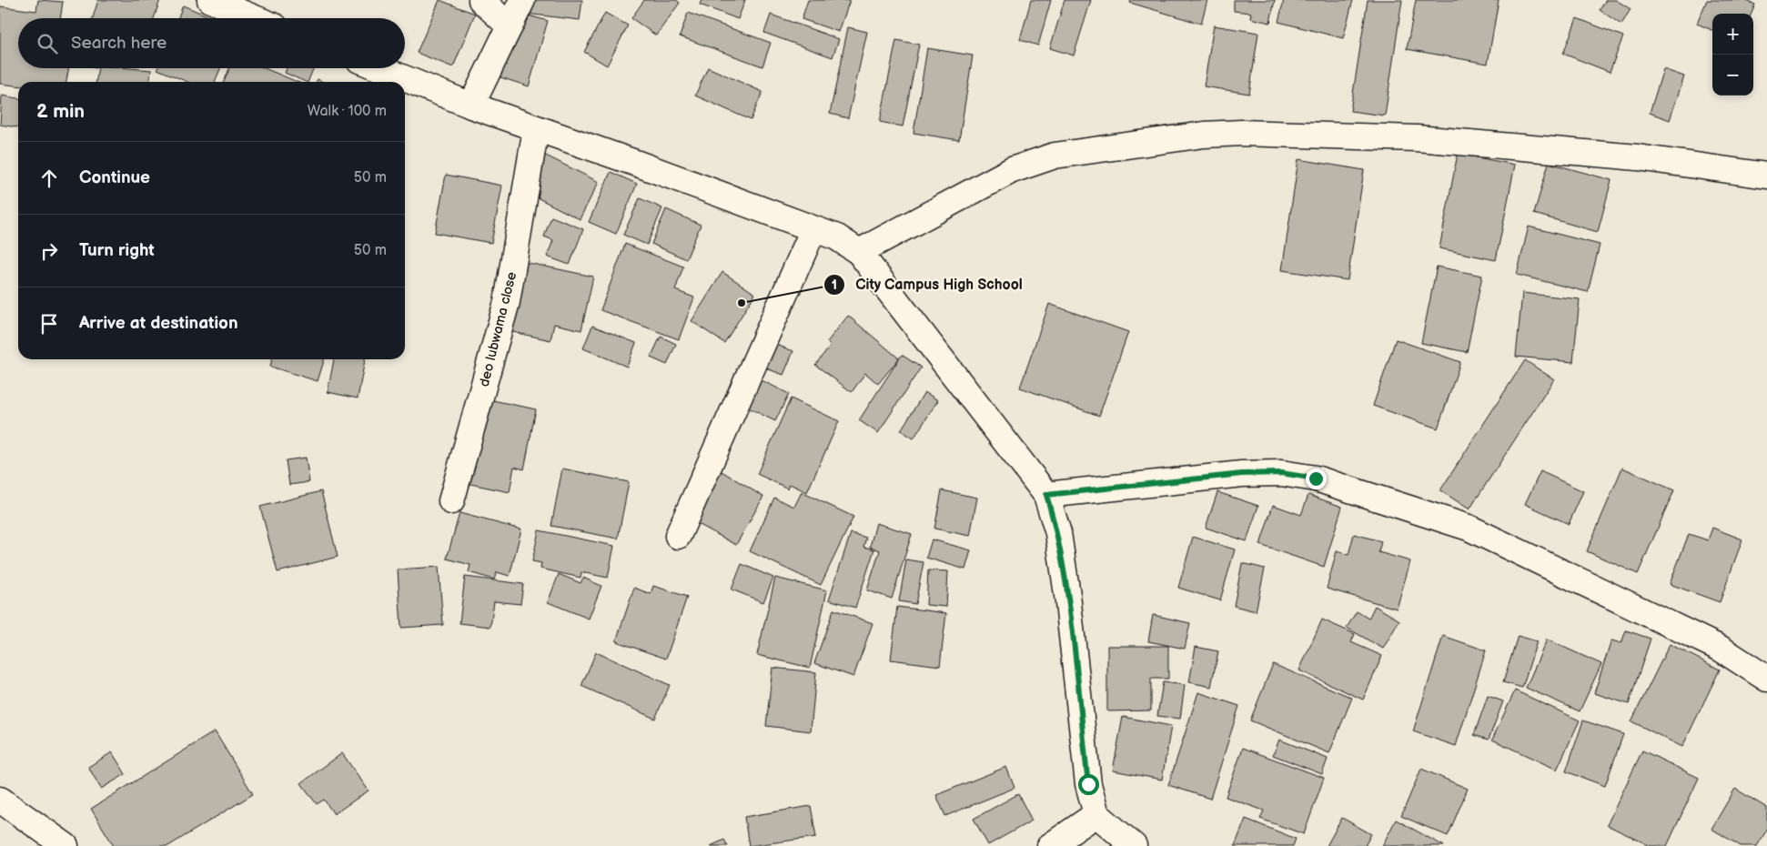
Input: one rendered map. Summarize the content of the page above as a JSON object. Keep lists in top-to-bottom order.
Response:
{
  "streets": {
    "street": ["deo lubwama close"]
  },
  "places": ["City Campus High School"],
  "page": {
    "map_buttons": ["+", "−"],
    "search": "Search here",
    "heading": ["2 min", "Walk · 100 m"],
    "list": [
      ["Continue", "50 m"],
      ["Turn right", "50 m"],
      "Arrive at destination"
    ]
  }
}
